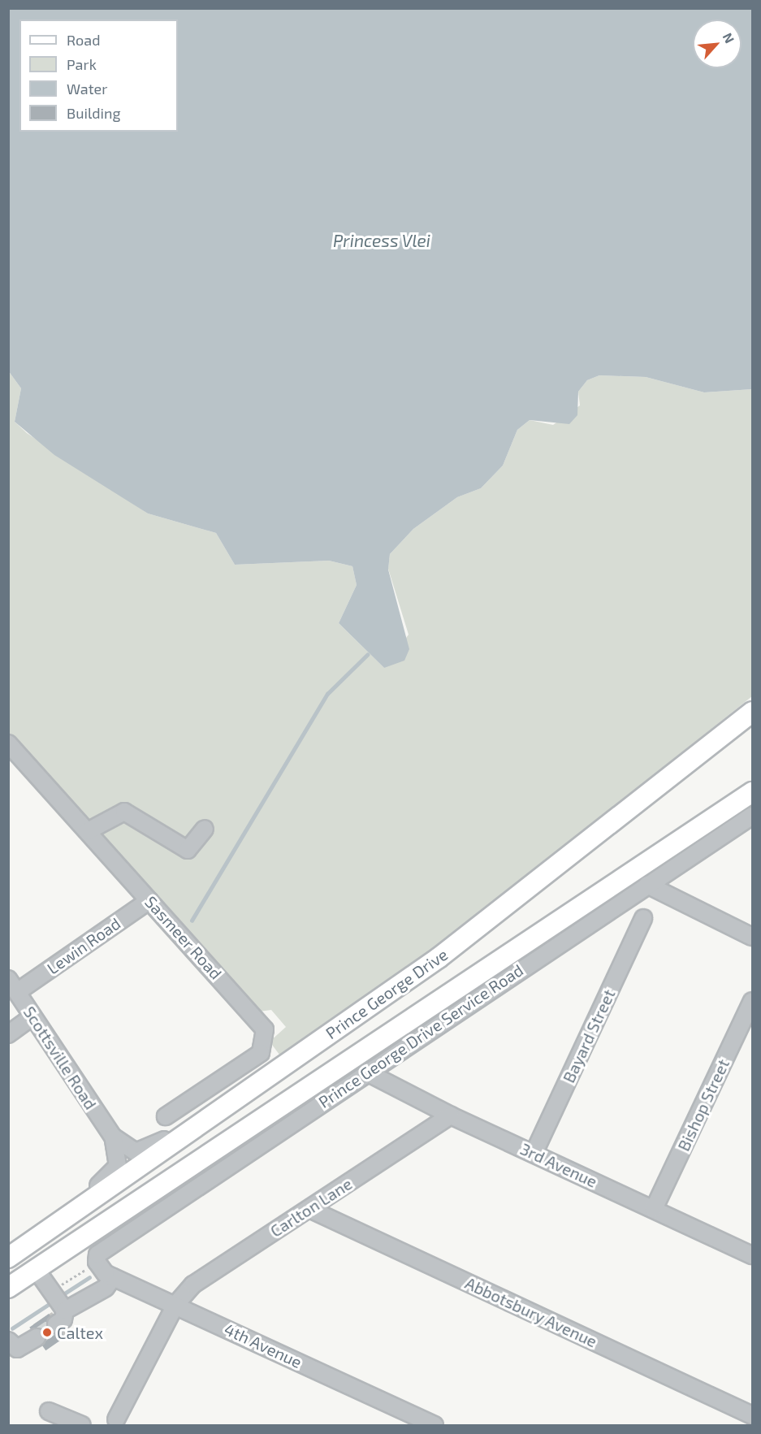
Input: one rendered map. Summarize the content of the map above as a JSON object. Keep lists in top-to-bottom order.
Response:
{
  "streets": {
    "main road": ["Prince George Drive"],
    "street": [
      "Sasmeer Road",
      "Lewin Road",
      "Prince George Drive Service Road",
      "Bayard Street",
      "Scottsville Road",
      "Bishop Street",
      "3rd Avenue",
      "Carlton Lane",
      "Abbotsbury Avenue",
      "4th Avenue"
    ]
  },
  "crossings": [
    ["Sasmeer Road", "Lewin Road"],
    ["Lewin Road", "Scottsville Road"],
    ["Prince George Drive", "Scottsville Road"],
    ["Prince George Drive Service Road", "3rd Avenue"],
    ["Prince George Drive Service Road", "4th Avenue"],
    ["Bayard Street", "3rd Avenue"],
    ["Bishop Street", "3rd Avenue"],
    ["3rd Avenue", "Carlton Lane"],
    ["Carlton Lane", "Abbotsbury Avenue"],
    ["Carlton Lane", "4th Avenue"]
  ],
  "water": ["Princess Vlei"],
  "places": ["Caltex"],
  "legend": [
    "Road",
    "Park",
    "Water",
    "Building"
  ],
  "north": "top right"
}
